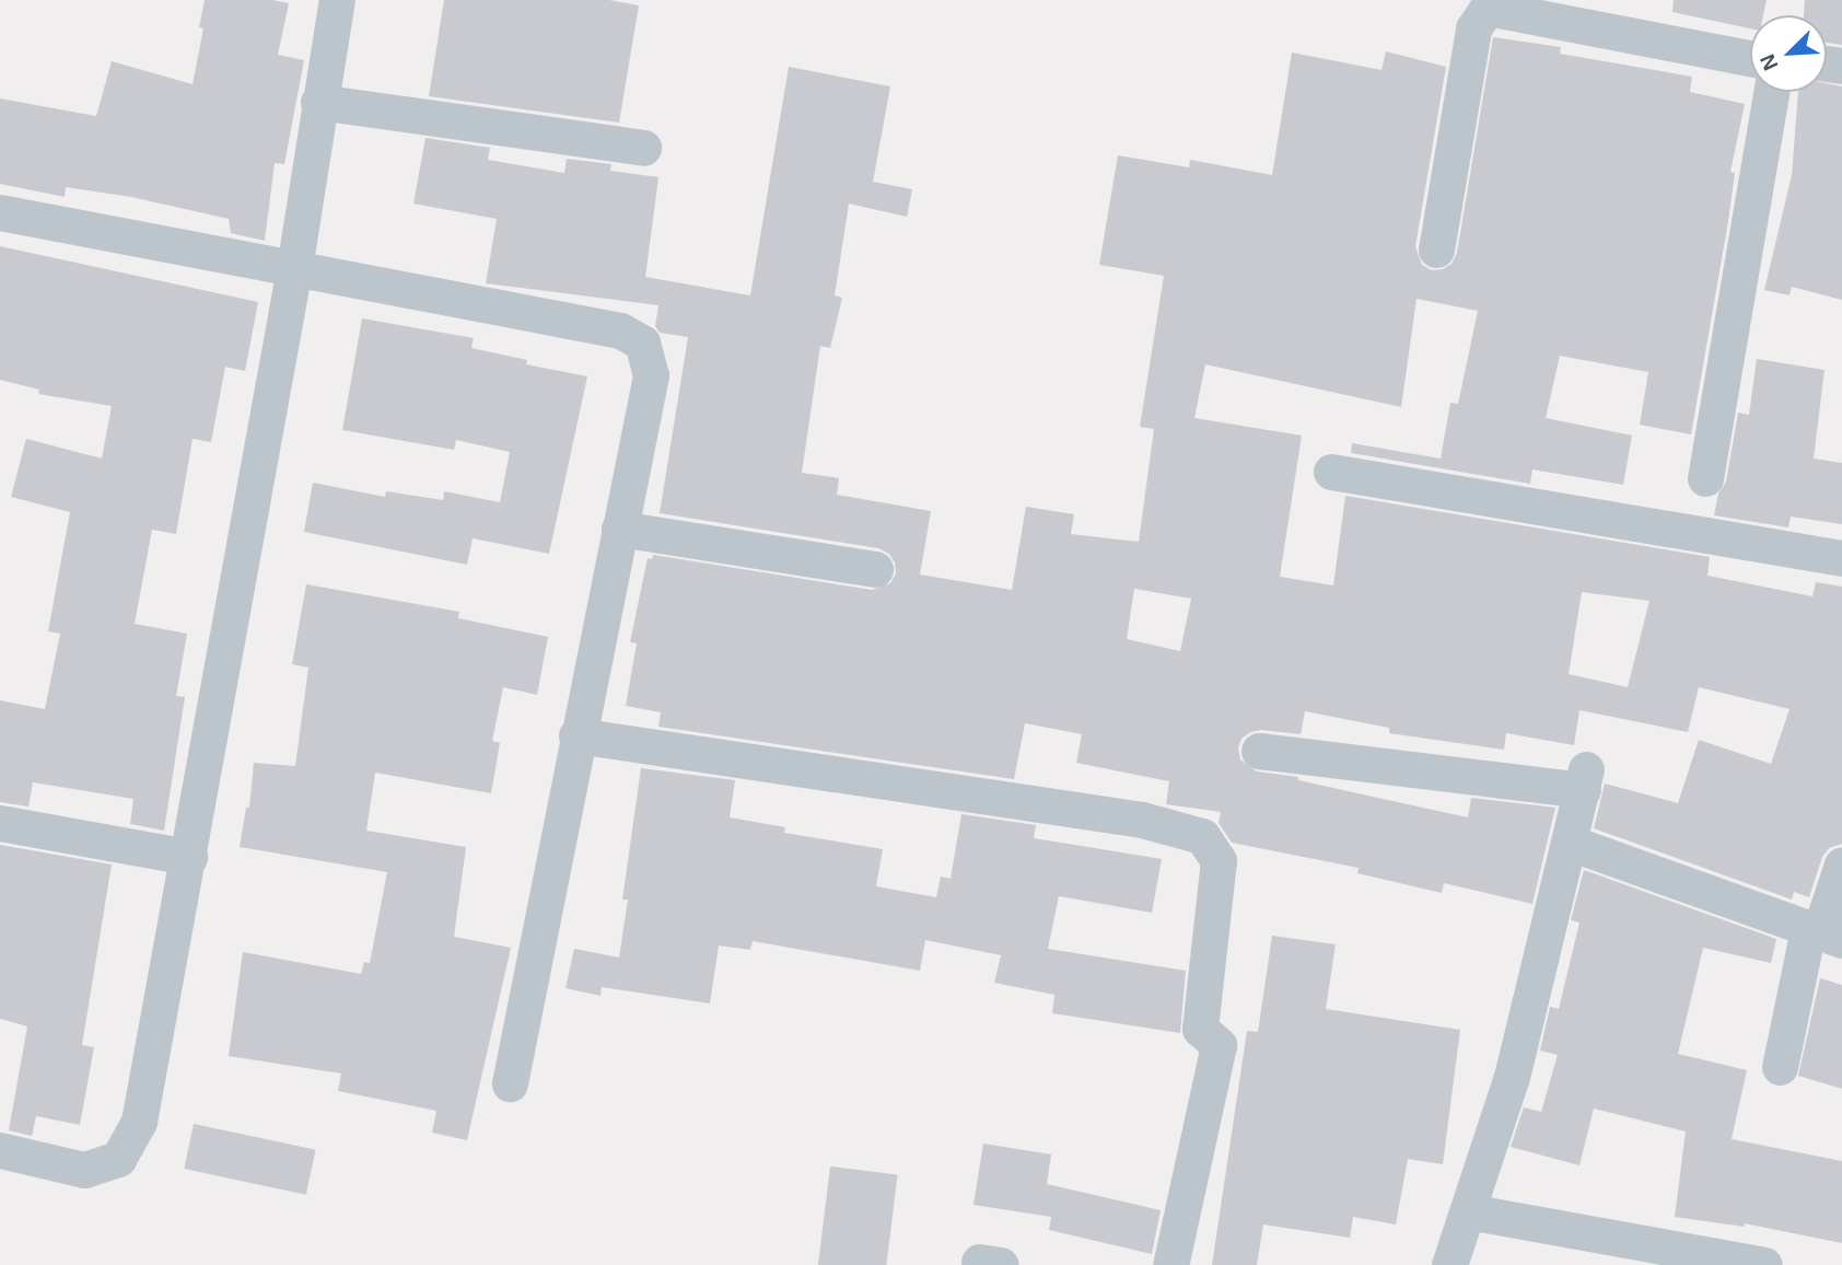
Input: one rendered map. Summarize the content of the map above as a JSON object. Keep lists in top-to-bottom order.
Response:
{
  "north": "bottom left"
}
